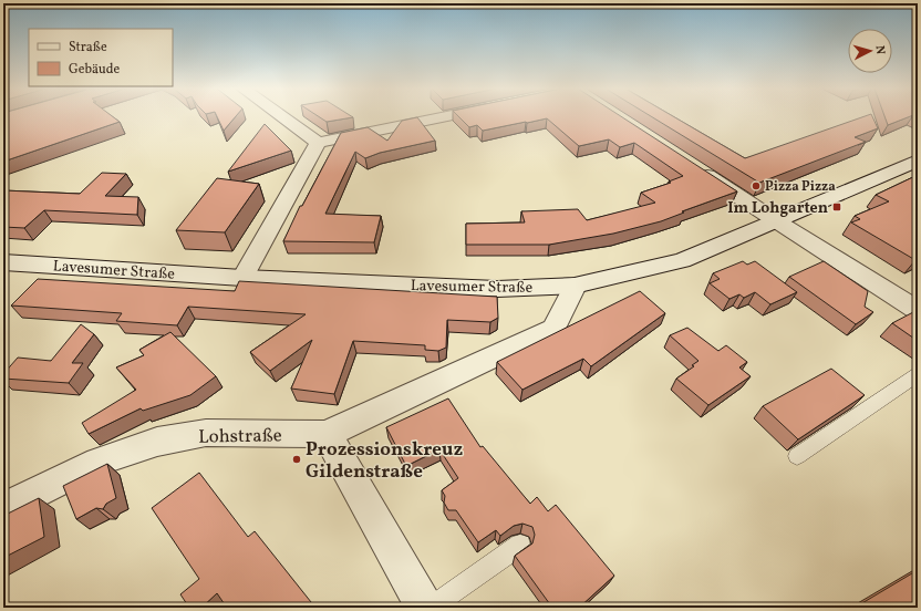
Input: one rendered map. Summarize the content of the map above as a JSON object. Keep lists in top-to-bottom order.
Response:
{
  "streets": {
    "street": ["Lavesumer Straße", "Lohstraße"]
  },
  "crossings": [
    ["Lavesumer Straße", "Lohstraße"]
  ],
  "places": {
    "other": ["Pizza Pizza", "Prozessionskreuz Gildenstraße"],
    "transit": ["Im Lohgarten"]
  },
  "legend": ["Straße", "Gebäude"],
  "north": "right"
}
